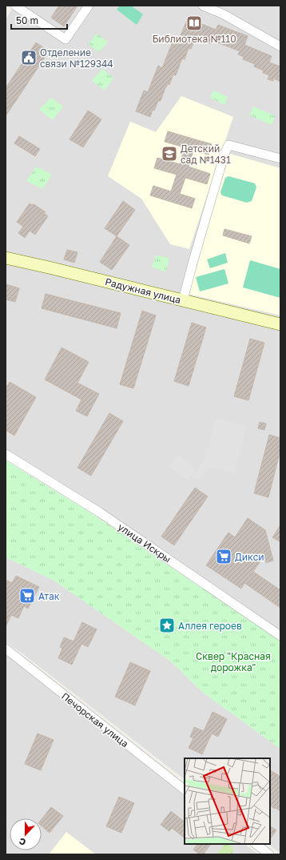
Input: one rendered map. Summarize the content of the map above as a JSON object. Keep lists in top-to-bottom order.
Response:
{
  "streets": {
    "street": ["Радужная улица", "улица Искры", "Печорская улица"]
  },
  "parks": ["Сквер \"Красная дорожка\""],
  "places": {
    "library": ["Библиотека №110"],
    "public building": ["Отделение связи №129344"],
    "school or university": ["Детский сад №1431"],
    "supermarket": ["Дикси", "Атак"],
    "place": ["Аллея героев"]
  },
  "scale_bar": "50 m",
  "north": "bottom"
}
